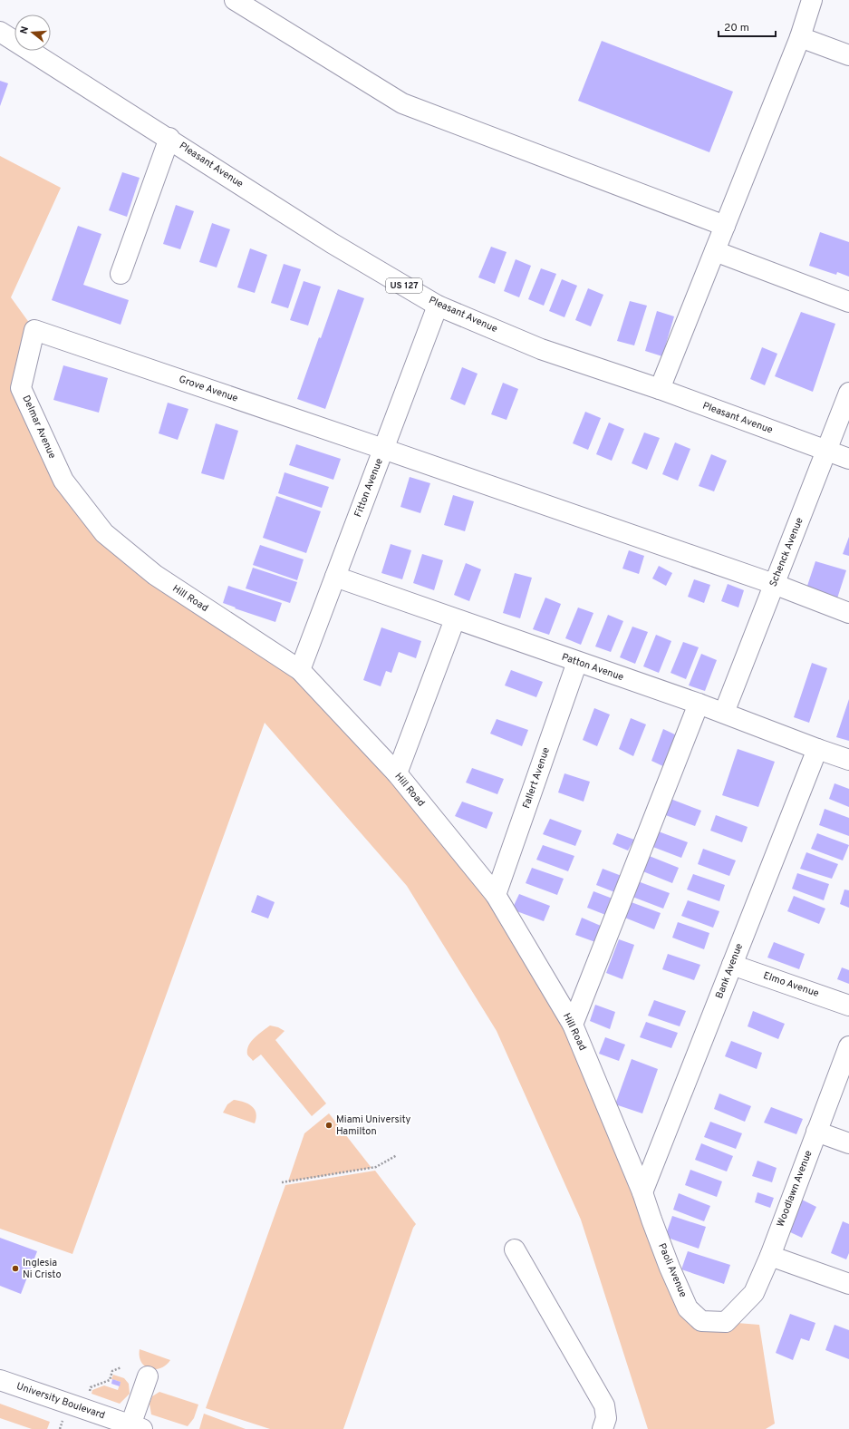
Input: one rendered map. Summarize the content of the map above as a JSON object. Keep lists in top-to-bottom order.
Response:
{
  "streets": {
    "street": [
      "Pleasant Avenue",
      "US 127",
      "Grove Avenue",
      "Delmar Avenue",
      "Fitton Avenue",
      "Schenck Avenue",
      "Hill Road",
      "Patton Avenue",
      "Fallert Avenue",
      "Bank Avenue",
      "Elmo Avenue",
      "Woodlawn Avenue",
      "Paoli Avenue",
      "University Boulevard"
    ]
  },
  "crossings": [
    ["Pleasant Avenue", "Fitton Avenue"],
    ["Pleasant Avenue", "Schenck Avenue"],
    ["Grove Avenue", "Delmar Avenue"],
    ["Grove Avenue", "Fitton Avenue"],
    ["Grove Avenue", "Schenck Avenue"],
    ["Delmar Avenue", "Hill Road"],
    ["Fitton Avenue", "Hill Road"],
    ["Fitton Avenue", "Patton Avenue"],
    ["Schenck Avenue", "Patton Avenue"],
    ["Hill Road", "Fallert Avenue"],
    ["Hill Road", "Bank Avenue"],
    ["Hill Road", "Paoli Avenue"],
    ["Patton Avenue", "Fallert Avenue"],
    ["Patton Avenue", "Bank Avenue"],
    ["Bank Avenue", "Elmo Avenue"],
    ["Bank Avenue", "Paoli Avenue"],
    ["Woodlawn Avenue", "Paoli Avenue"]
  ],
  "places": ["Miami University Hamilton", "Inglesia Ni Cristo"],
  "scale_bar": "20 m",
  "north": "left"
}
